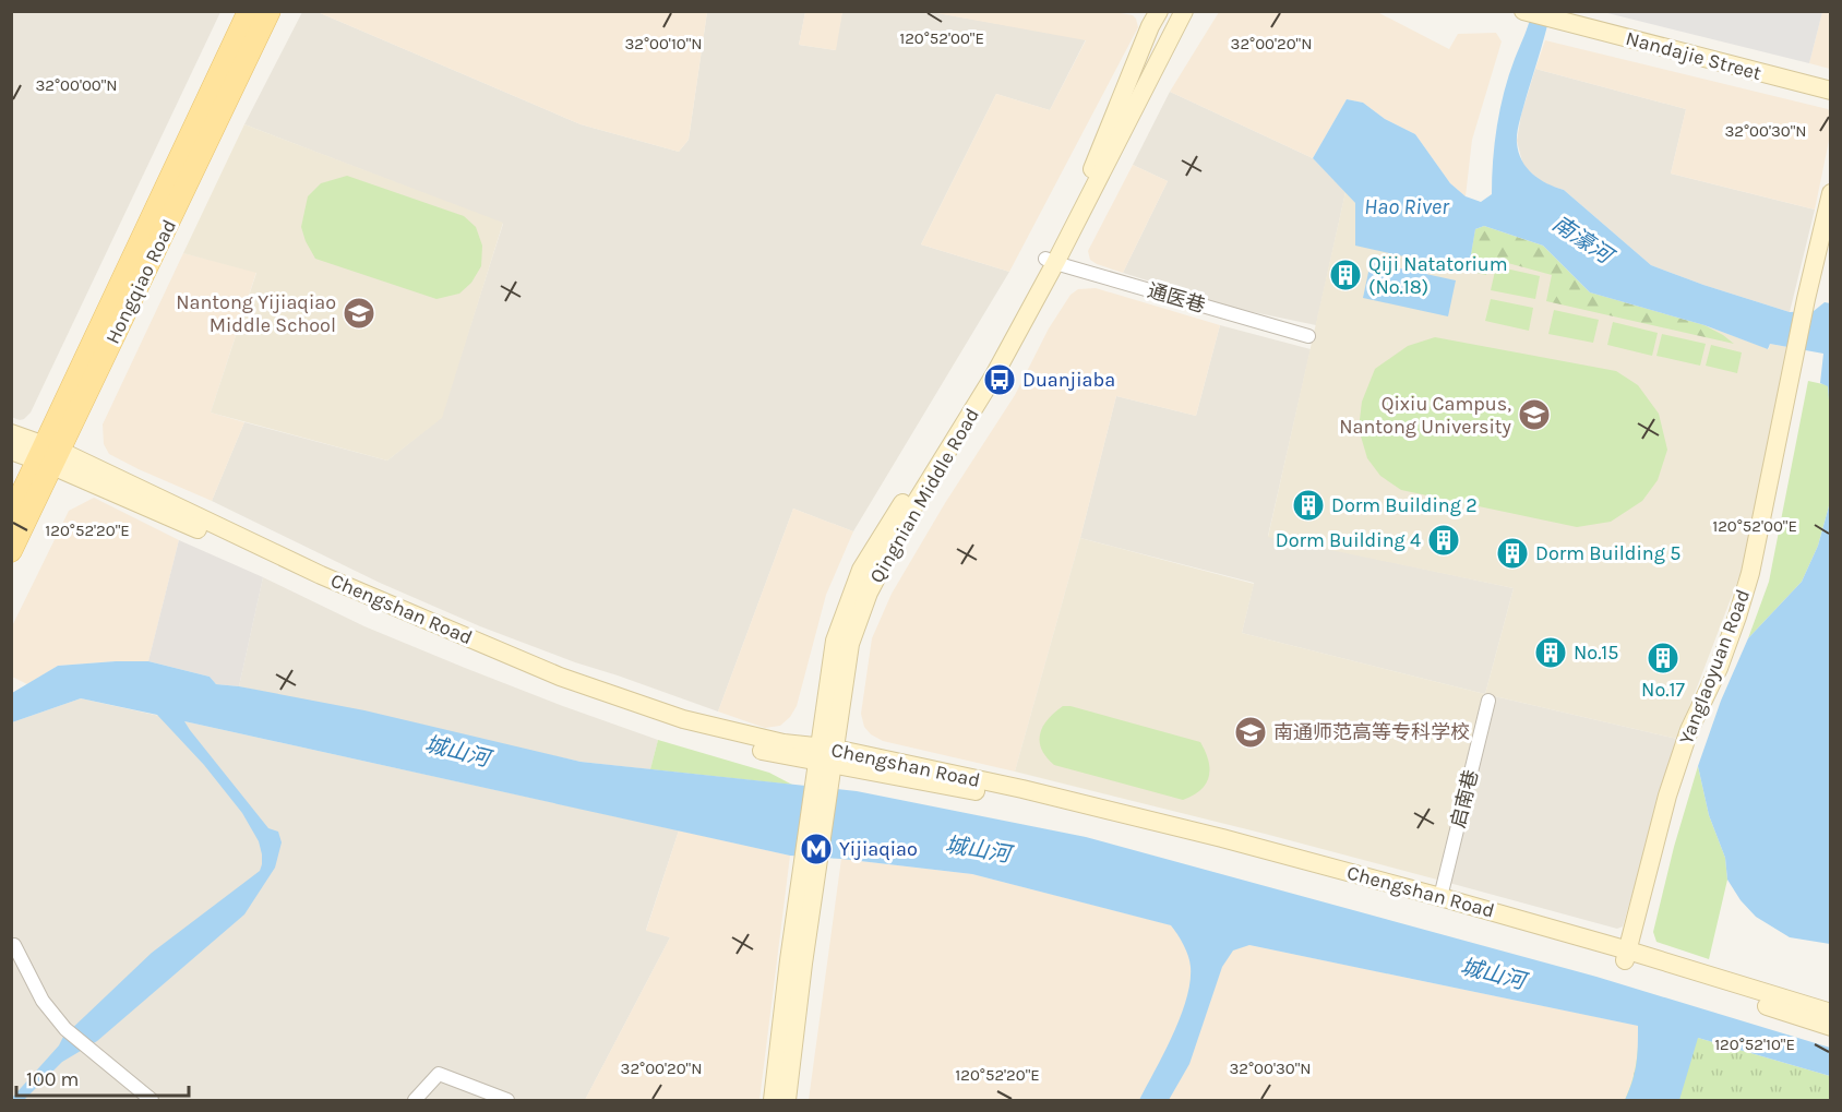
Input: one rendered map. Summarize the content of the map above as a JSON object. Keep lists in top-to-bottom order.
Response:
{
  "streets": {
    "main road": [
      "Nandajie Street",
      "Hongqiao Road",
      "Qingnian Middle Road",
      "Chengshan Road",
      "Yanglaoyuan Road"
    ],
    "street": ["通医巷", "启南巷"]
  },
  "crossings": [
    ["Hongqiao Road", "Chengshan Road"],
    ["通医巷", "Qingnian Middle Road"],
    ["Qingnian Middle Road", "Chengshan Road"],
    ["Chengshan Road", "Yanglaoyuan Road"],
    ["Chengshan Road", "启南巷"]
  ],
  "water": ["Hao River", "南濠河", "城山河"],
  "places": {
    "building": [
      "Qiji Natatorium (No.18)",
      "Dorm Building 2",
      "Dorm Building 4",
      "Dorm Building 5",
      "No.15",
      "No.17"
    ],
    "school or university": ["Nantong Yijiaqiao Middle School", "Qixiu Campus, Nantong University", "南通师范高等专科学校"],
    "bus stop": ["Duanjiaba"],
    "metro station": ["Yijiaqiao"]
  },
  "scale_bar": "100 m",
  "coordinates": [
    "120°52'00\"E",
    "32°00'10\"N",
    "32°00'20\"N",
    "32°00'00\"N",
    "32°00'30\"N",
    "120°52'20\"E",
    "120°52'10\"E"
  ]
}
